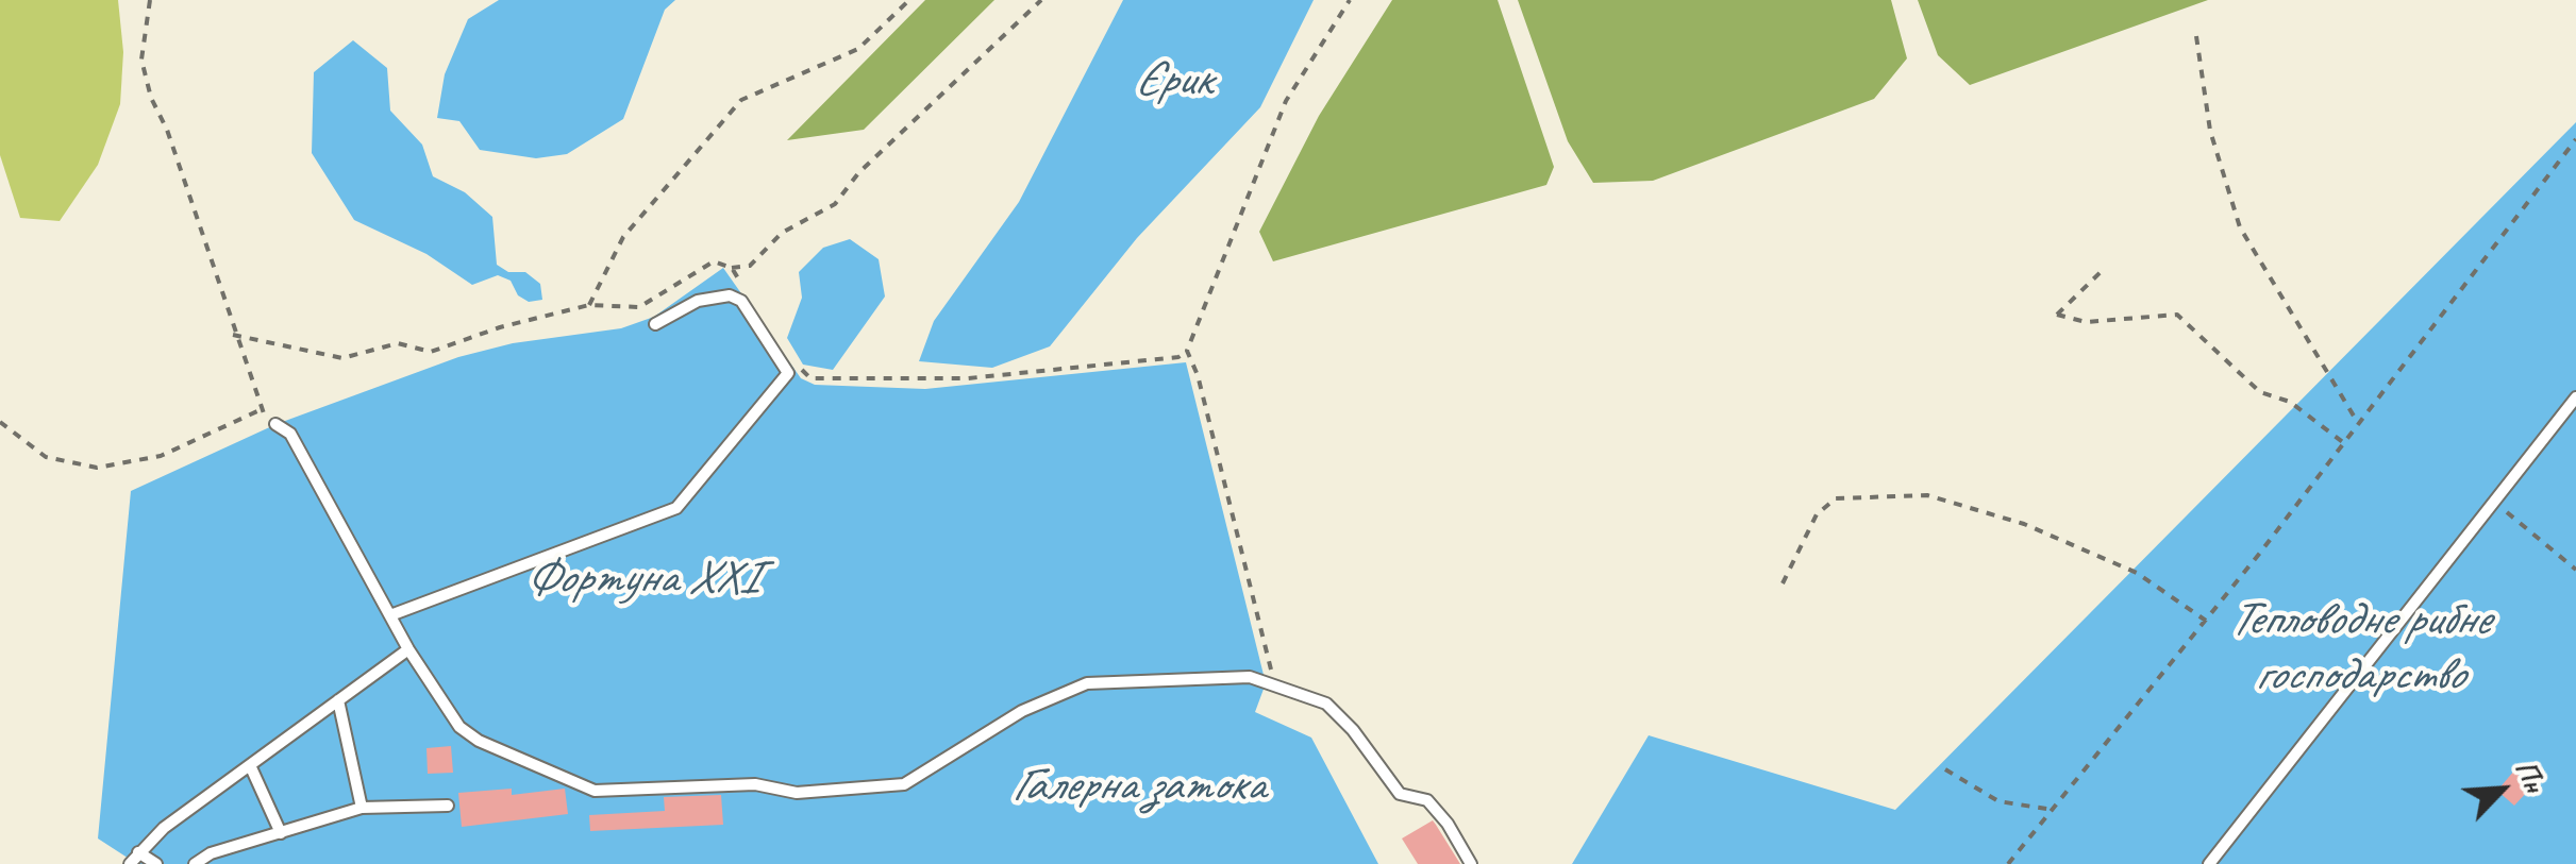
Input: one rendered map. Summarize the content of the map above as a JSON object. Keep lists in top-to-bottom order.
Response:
{
  "water": [
    "Єрик",
    "Фортуна XXI",
    "Тепловодне рибне господарство",
    "Галерна затока"
  ],
  "north": "top right"
}
